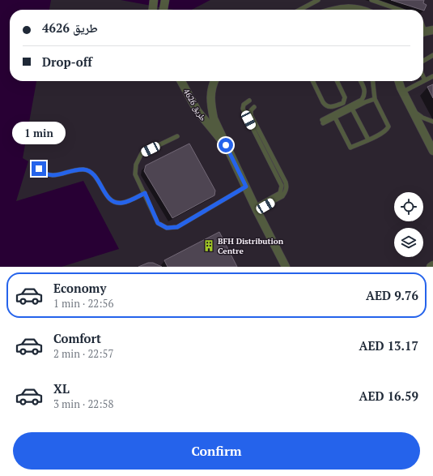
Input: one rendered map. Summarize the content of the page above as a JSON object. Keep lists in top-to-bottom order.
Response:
{
  "streets": {
    "street": ["طريق 4626"]
  },
  "places": {
    "building": ["BFH Distribution Centre"]
  },
  "page": {
    "banner": ["طريق 4626", "Drop-off"],
    "bubble": "1 min",
    "list": [
      {
        "name": "Economy",
        "note": "1 min · 22:56",
        "value": "AED 9.76"
      },
      {
        "name": "Comfort",
        "note": "2 min · 22:57",
        "value": "AED 13.17"
      },
      {
        "name": "XL",
        "note": "3 min · 22:58",
        "value": "AED 16.59"
      }
    ],
    "buttons": "Confirm"
  }
}
